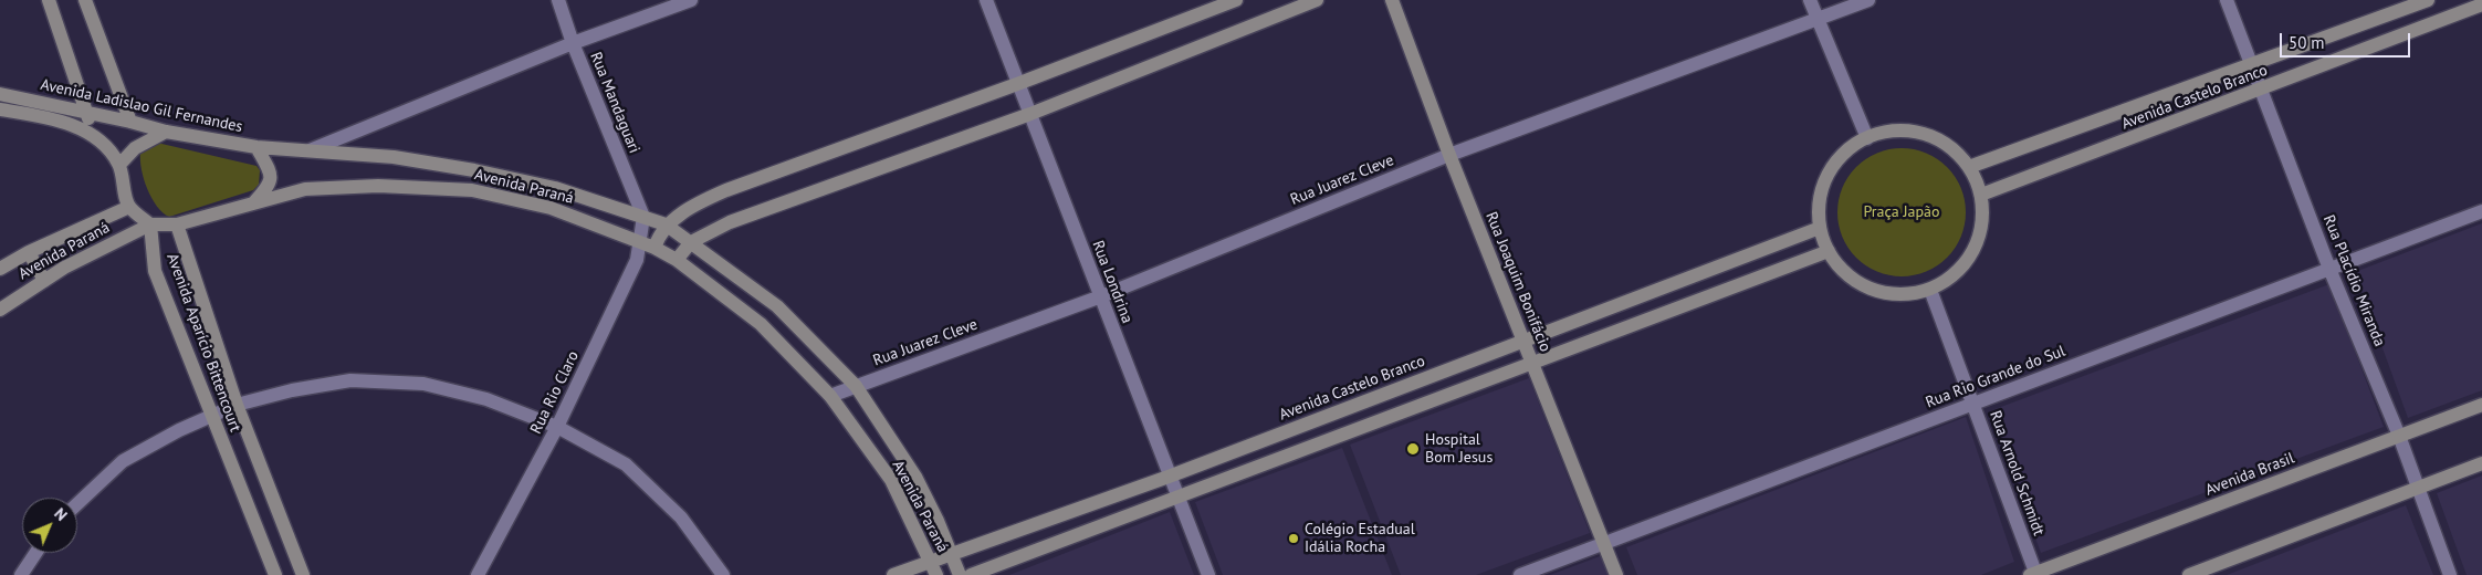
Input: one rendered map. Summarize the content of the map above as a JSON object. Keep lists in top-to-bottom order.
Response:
{
  "streets": {
    "street": [
      "Avenida Castelo Branco",
      "Rua Mandaguari",
      "Avenida Ladislao Gil Fernandes",
      "Rua Juarez Cleve",
      "Avenida Paraná",
      "Rua Placídio Miranda",
      "Rua Londrina",
      "Rua Joaquim Bonifácio",
      "Avenida Aparício Bittencourt",
      "Rua Rio Grande do Sul",
      "Rua Rio Claro",
      "Rua Arnold Schmidt",
      "Avenida Brasil"
    ]
  },
  "crossings": [
    ["Avenida Castelo Branco", "Avenida Paraná"],
    ["Avenida Castelo Branco", "Rua Placídio Miranda"],
    ["Avenida Castelo Branco", "Rua Londrina"],
    ["Avenida Castelo Branco", "Rua Joaquim Bonifácio"],
    ["Avenida Castelo Branco", "Rua Arnold Schmidt"],
    ["Rua Mandaguari", "Avenida Paraná"],
    ["Rua Mandaguari", "Rua Rio Claro"],
    ["Avenida Ladislao Gil Fernandes", "Avenida Paraná"],
    ["Rua Juarez Cleve", "Avenida Paraná"],
    ["Rua Juarez Cleve", "Rua Londrina"],
    ["Rua Juarez Cleve", "Rua Joaquim Bonifácio"],
    ["Avenida Paraná", "Avenida Aparício Bittencourt"],
    ["Avenida Paraná", "Rua Rio Claro"],
    ["Rua Placídio Miranda", "Rua Rio Grande do Sul"],
    ["Rua Placídio Miranda", "Avenida Brasil"],
    ["Rua Joaquim Bonifácio", "Rua Rio Grande do Sul"],
    ["Rua Rio Grande do Sul", "Rua Arnold Schmidt"],
    ["Rua Arnold Schmidt", "Avenida Brasil"]
  ],
  "parks": ["Praça Japão"],
  "places": ["Hospital Bom Jesus", "Colégio Estadual Idália Rocha"],
  "scale_bar": "50 m",
  "north": "top right"
}
